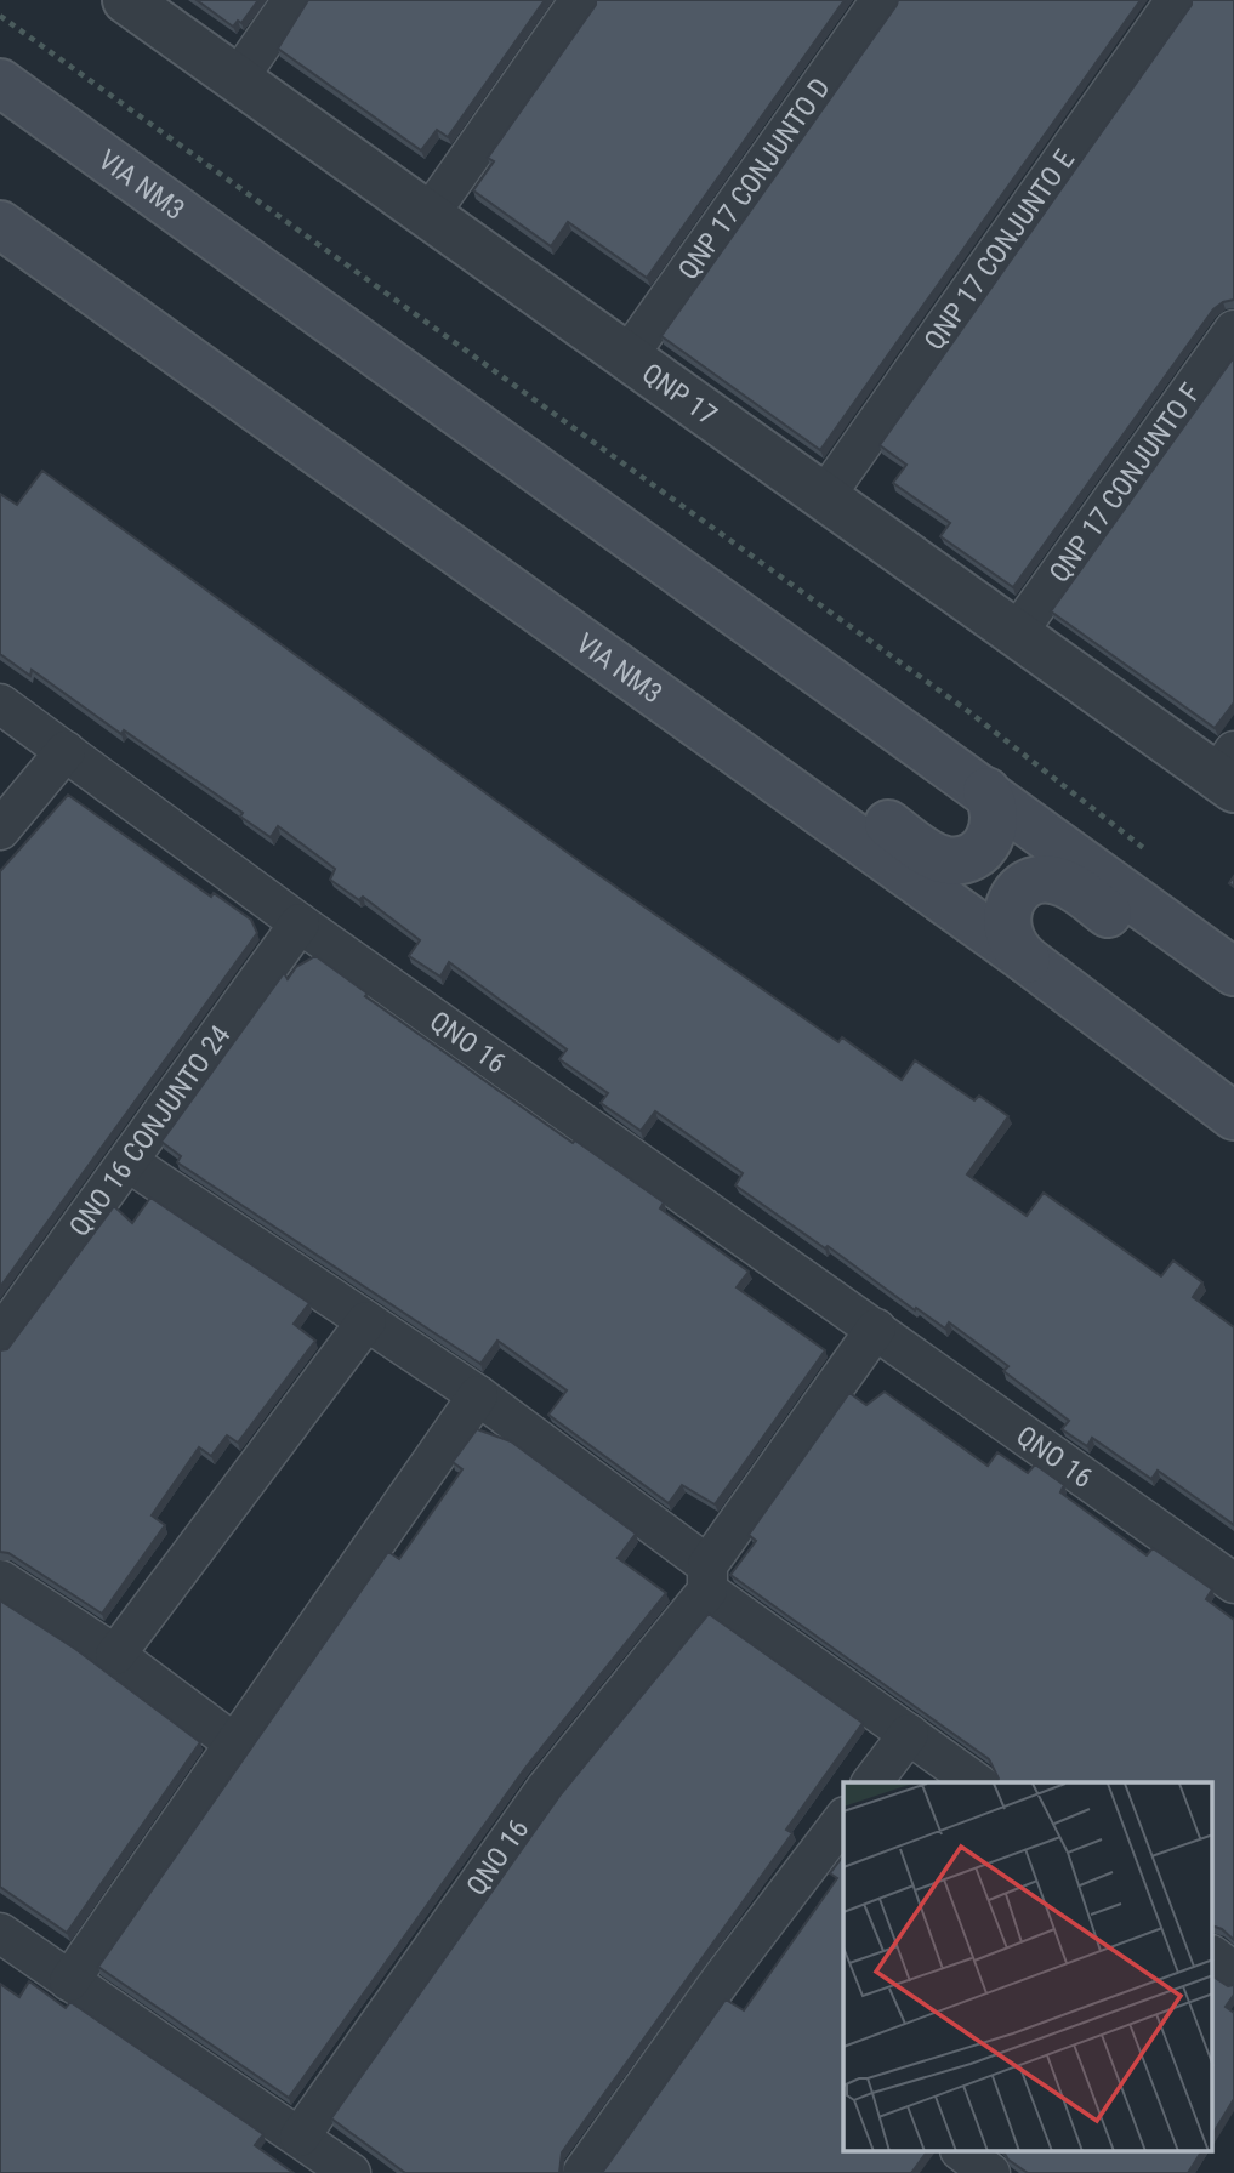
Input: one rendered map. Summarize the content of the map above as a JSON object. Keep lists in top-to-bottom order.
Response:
{
  "streets": {
    "main road": ["VIA NM3"],
    "street": [
      "QNP 17 CONJUNTO D",
      "QNP 17 CONJUNTO E",
      "QNP 17",
      "QNP 17 CONJUNTO F",
      "QNO 16",
      "QNO 16 CONJUNTO 24"
    ]
  },
  "crossings": [
    ["QNP 17 CONJUNTO D", "QNP 17"],
    ["QNP 17 CONJUNTO E", "QNP 17"],
    ["QNP 17", "QNP 17 CONJUNTO F"],
    ["QNO 16", "QNO 16 CONJUNTO 24"]
  ]
}
